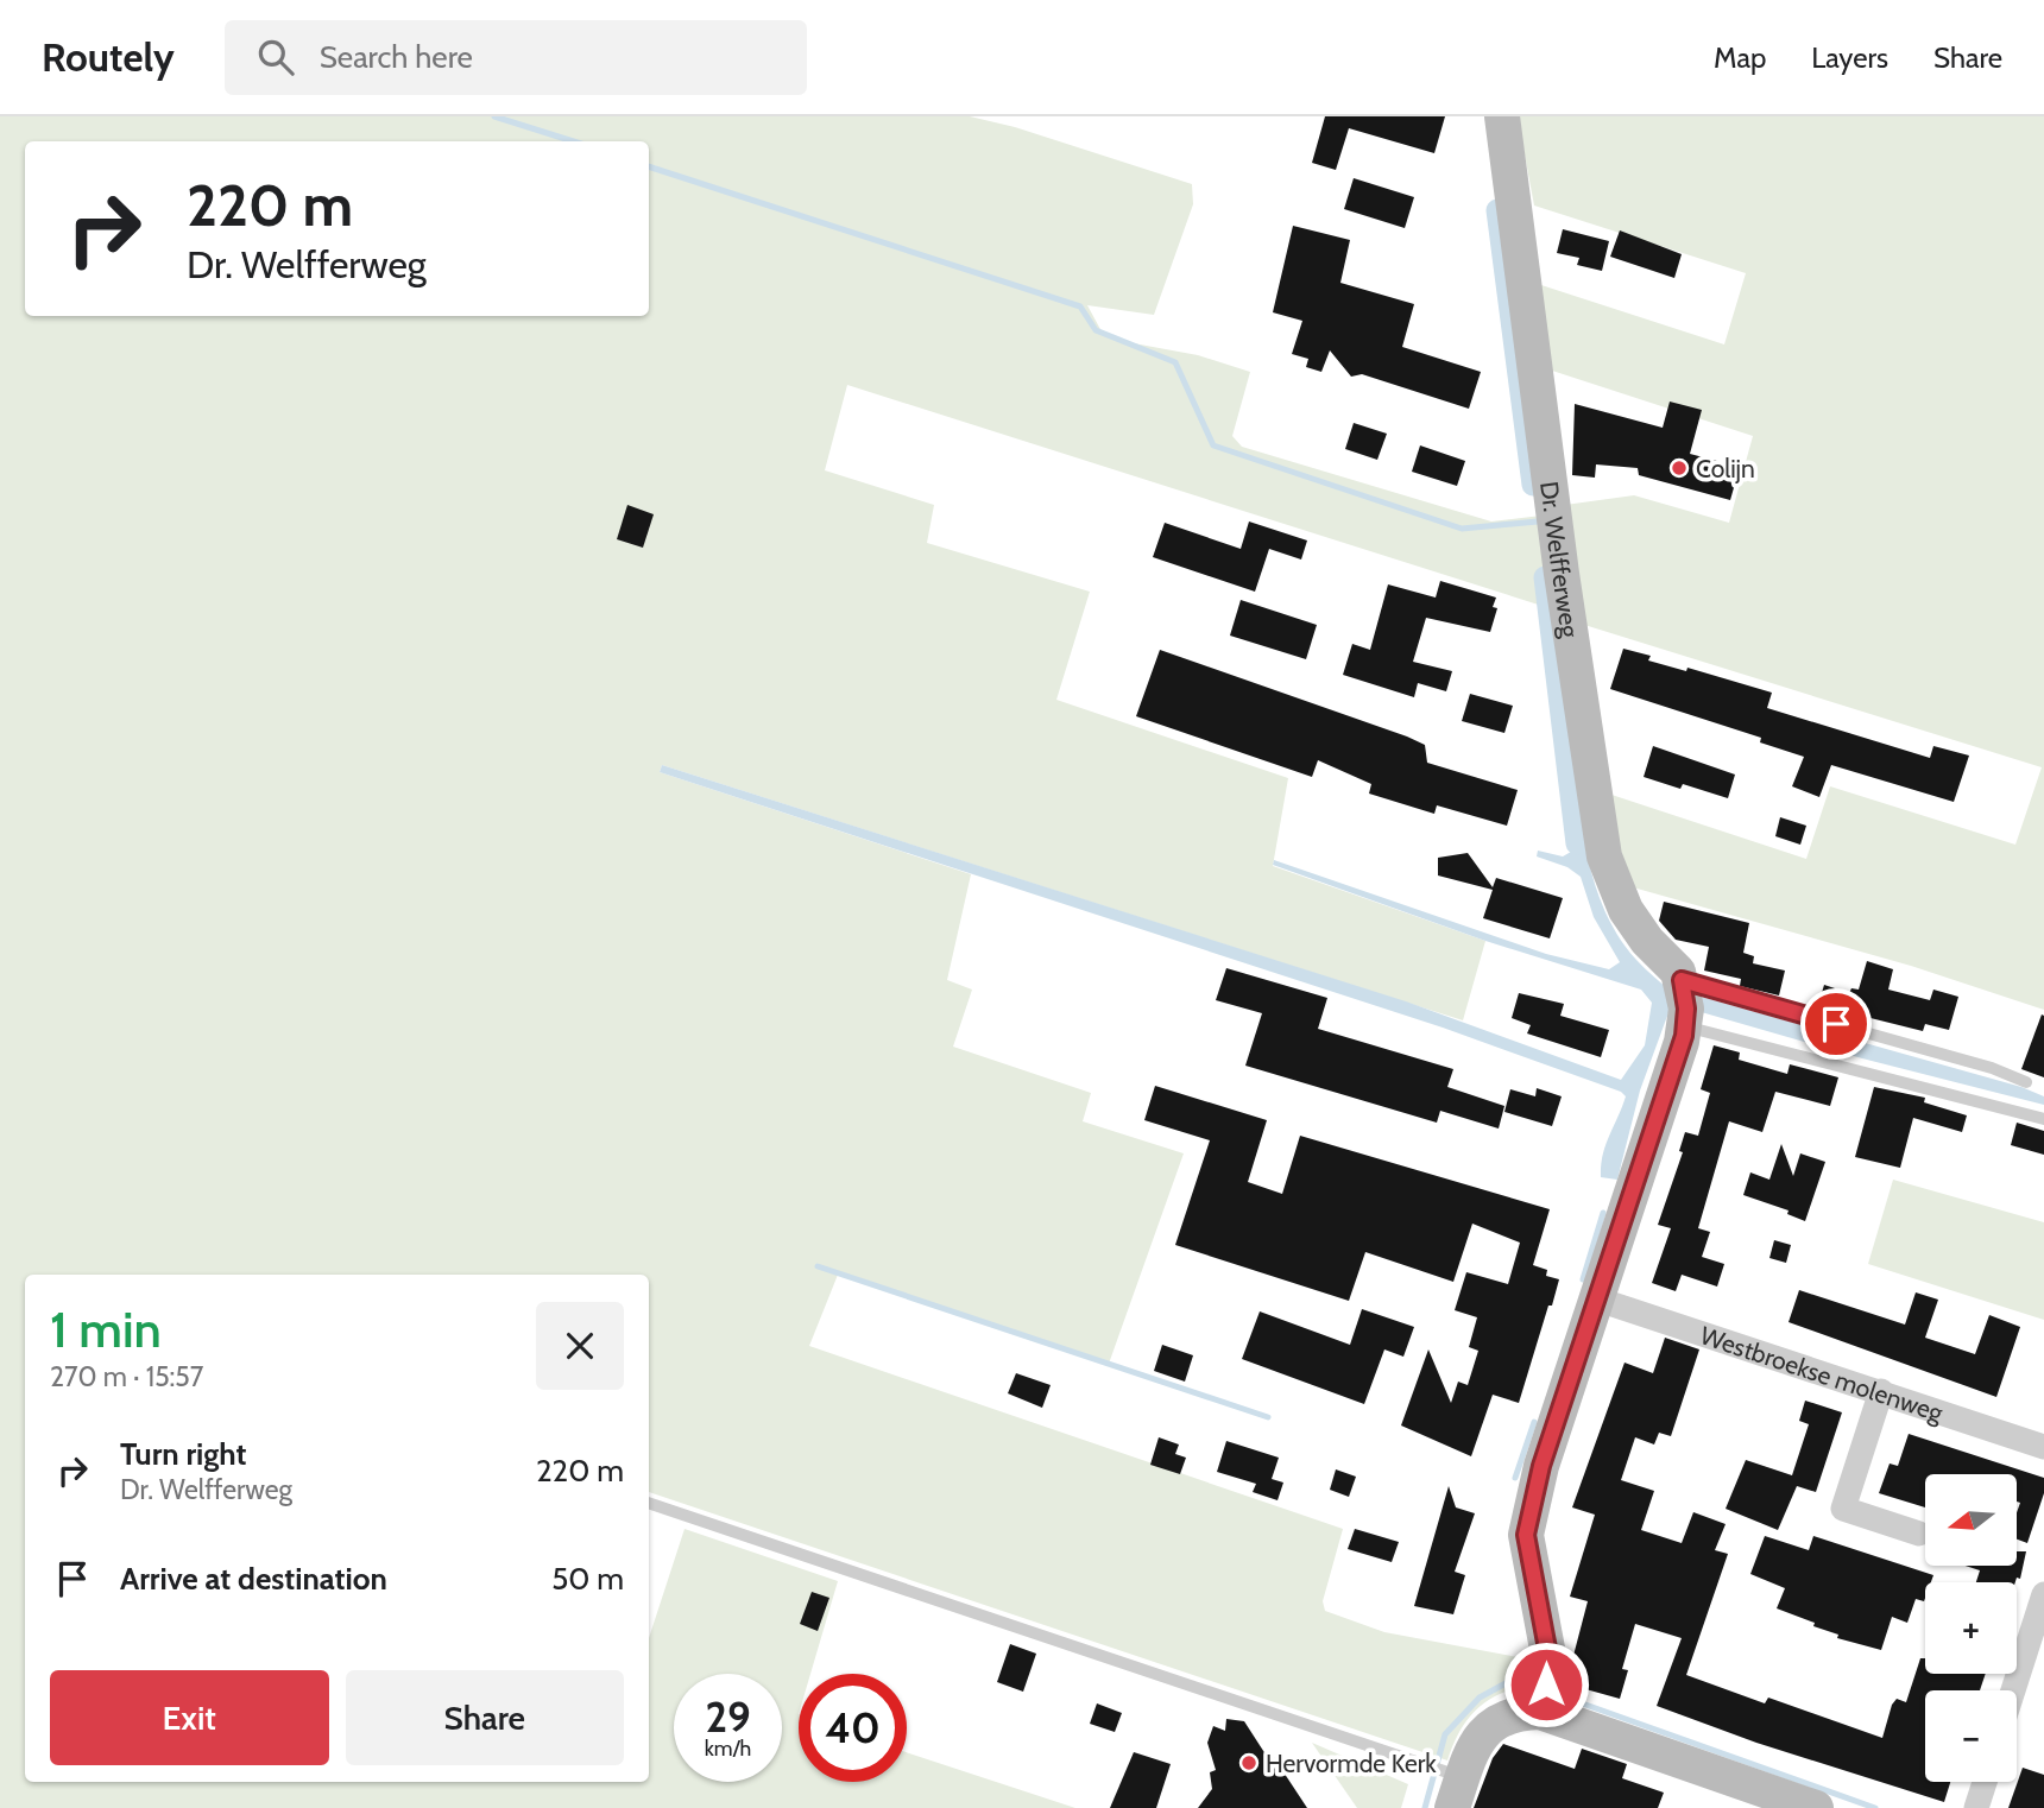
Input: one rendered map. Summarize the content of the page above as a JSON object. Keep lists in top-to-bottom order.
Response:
{
  "streets": {
    "street": ["Dr. Welfferweg", "Westbroekse molenweg"]
  },
  "places": ["Colijn", "Hervormde Kerk"],
  "north": "left",
  "page": {
    "header": "Routely",
    "search": "Search here",
    "nav": ["Map", "Layers", "Share"],
    "turn": ["220 m", "Dr. Welfferweg"],
    "heading": ["1 min", "270 m · 15:57"],
    "list": [
      {
        "name": "Turn right",
        "note": "Dr. Welfferweg",
        "value": "220 m"
      },
      {
        "name": "Arrive at destination",
        "value": "50 m"
      }
    ],
    "map_buttons": ["+", "−"],
    "buttons": ["Exit", "Share"],
    "speed": "29 km/h",
    "limit": "40"
  }
}
